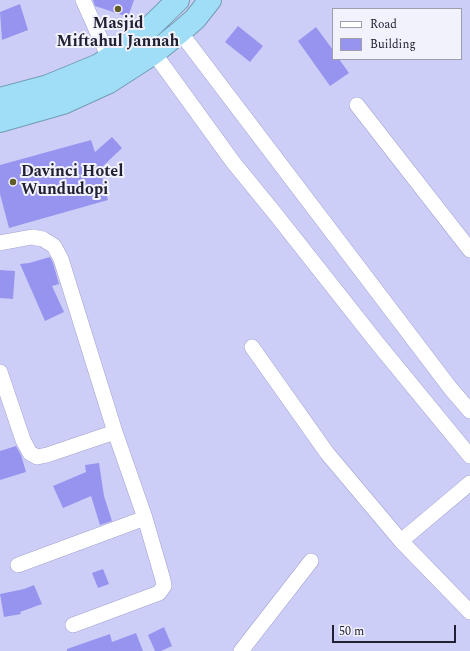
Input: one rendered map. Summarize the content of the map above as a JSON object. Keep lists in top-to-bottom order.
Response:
{
  "places": ["Masjid Miftahul Jannah", "Davinci Hotel Wundudopi"],
  "legend": ["Road", "Building"],
  "scale_bar": "50 m"
}
